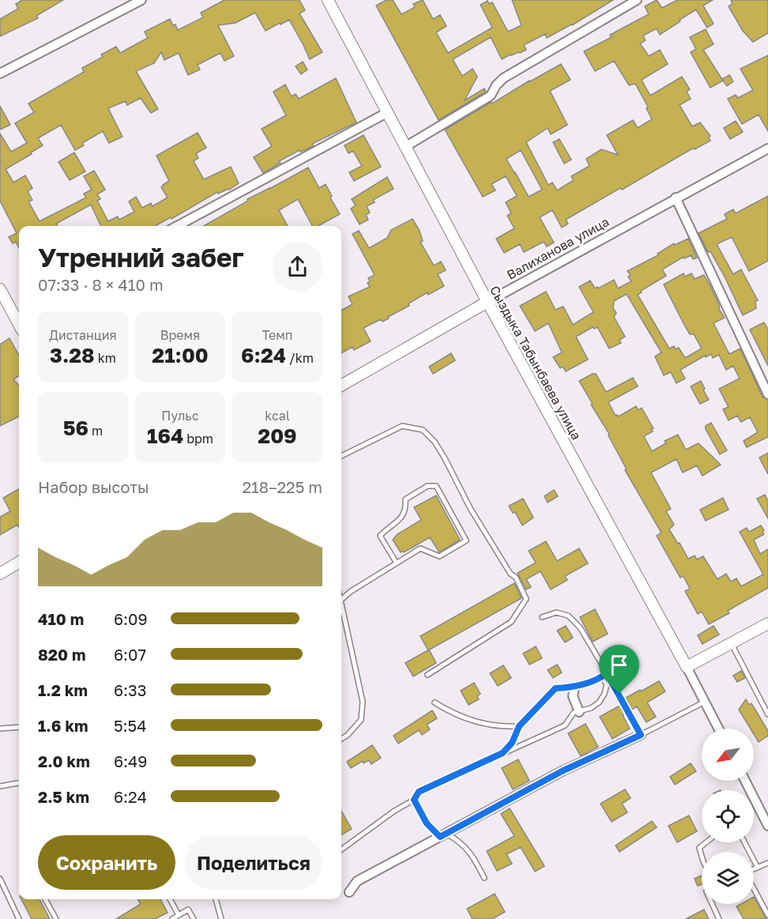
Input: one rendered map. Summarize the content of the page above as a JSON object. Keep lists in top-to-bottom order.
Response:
{
  "streets": {
    "street": ["Валиханова улица", "Сыздыка Табынбаева улица"]
  },
  "crossings": [
    ["Валиханова улица", "Сыздыка Табынбаева улица"]
  ],
  "north": "bottom left",
  "page": {
    "heading": ["Утренний забег", "07:33 · 8 × 410 m"],
    "stats": [
      ["Дистанция", "3.28 km"],
      ["Время", "21:00"],
      ["Темп", "6:24 /km"],
      ["56 m"],
      ["Пульс", "164 bpm"],
      ["kcal", "209"]
    ],
    "chart": ["Набор высоты", "218–225 m"],
    "list": [
      {
        "name": "410 m",
        "note": "6:09"
      },
      {
        "name": "820 m",
        "note": "6:07"
      },
      {
        "name": "1.2 km",
        "note": "6:33"
      },
      {
        "name": "1.6 km",
        "note": "5:54"
      },
      {
        "name": "2.0 km",
        "note": "6:49"
      },
      {
        "name": "2.5 km",
        "note": "6:24"
      }
    ],
    "buttons": ["Сохранить", "Поделиться"]
  }
}
